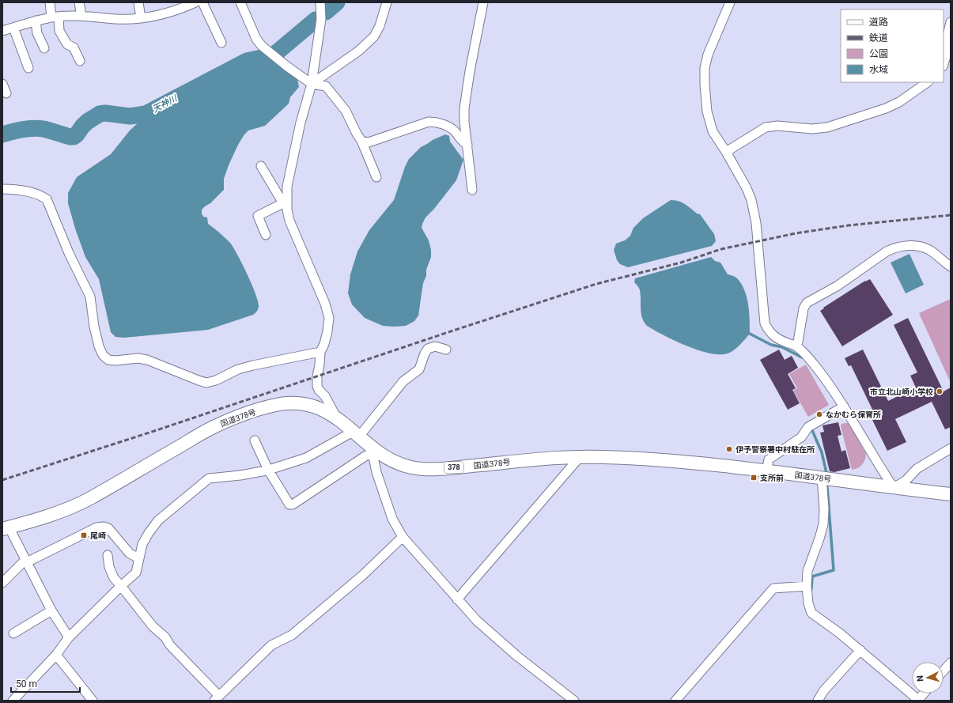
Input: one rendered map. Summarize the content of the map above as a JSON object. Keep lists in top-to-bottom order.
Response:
{
  "streets": {
    "highway": ["国道378号", "378"]
  },
  "water": ["天神川"],
  "places": {
    "other": ["市立北山崎小学校", "なかむら保育所", "伊予警察署中村駐在所"],
    "transit": ["支所前", "尾崎"]
  },
  "legend": [
    "道路",
    "鉄道",
    "公園",
    "水域"
  ],
  "scale_bar": "50 m",
  "north": "left"
}
